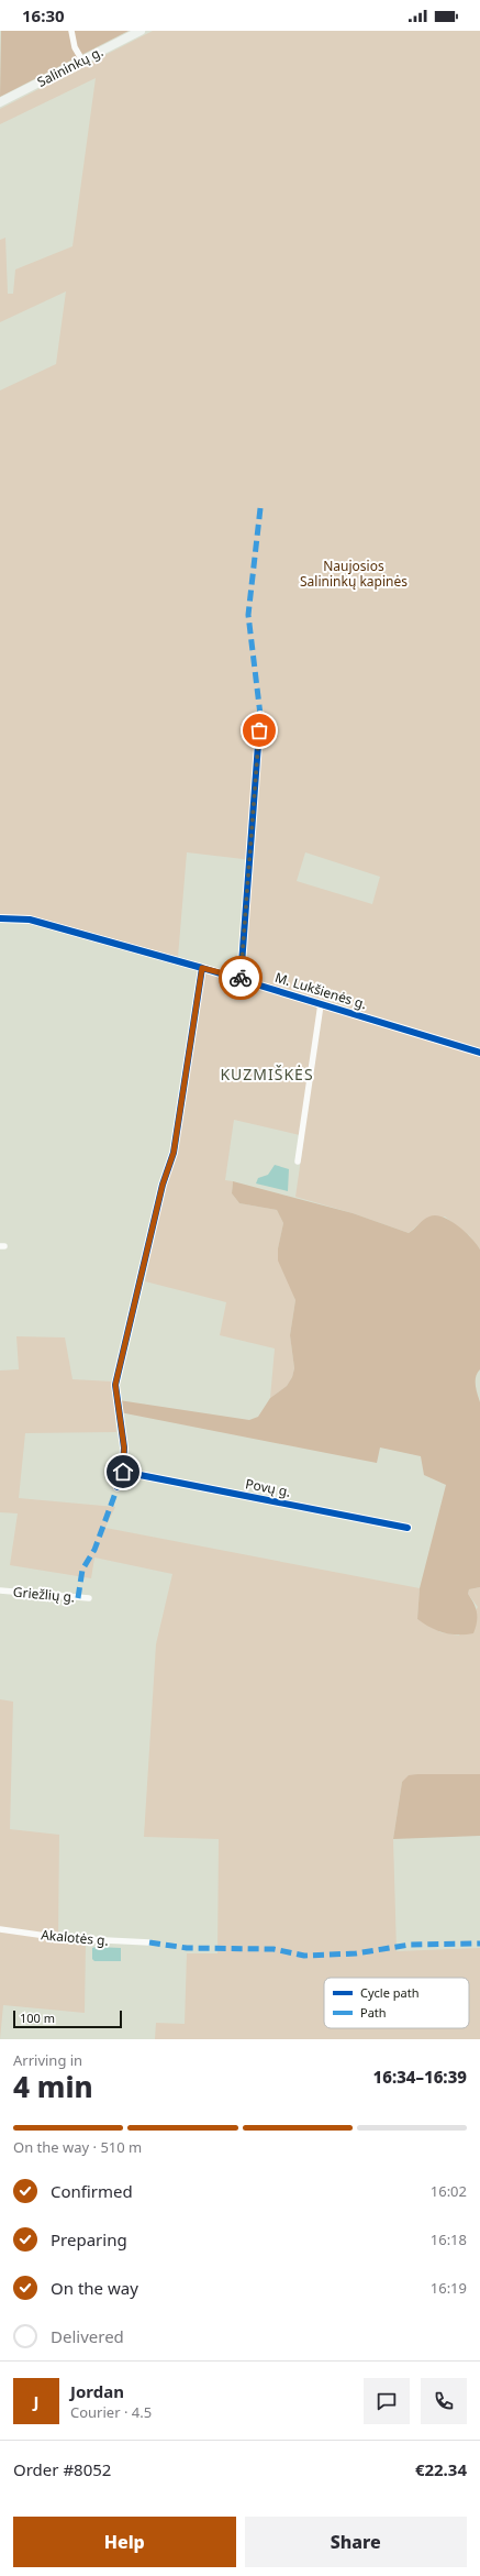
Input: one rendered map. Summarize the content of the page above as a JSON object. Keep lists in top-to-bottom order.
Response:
{
  "streets": {
    "main road": ["Salininkų g."],
    "street": [
      "M. Lukšienės g.",
      "Povų g.",
      "Griežlių g.",
      "Akalotės g."
    ]
  },
  "districts": ["KUZMIŠKĖS"],
  "parks": ["Naujosios Salininkų kapinės"],
  "legend": ["Cycle path", "Path"],
  "scale_bar": "100 m",
  "page": {
    "status": "16:30",
    "scale": "100 m",
    "heading": ["4 min", "Arriving in", "16:34–16:39"],
    "panel": [
      "Jordan",
      "Courier · 4.5",
      "Order #8052",
      "€22.34"
    ],
    "bar": "On the way · 510 m",
    "list": [
      ["Confirmed", "16:02"],
      ["Preparing", "16:18"],
      ["On the way", "16:19"],
      "Delivered"
    ],
    "round": "J",
    "buttons": ["Help", "Share"]
  }
}
